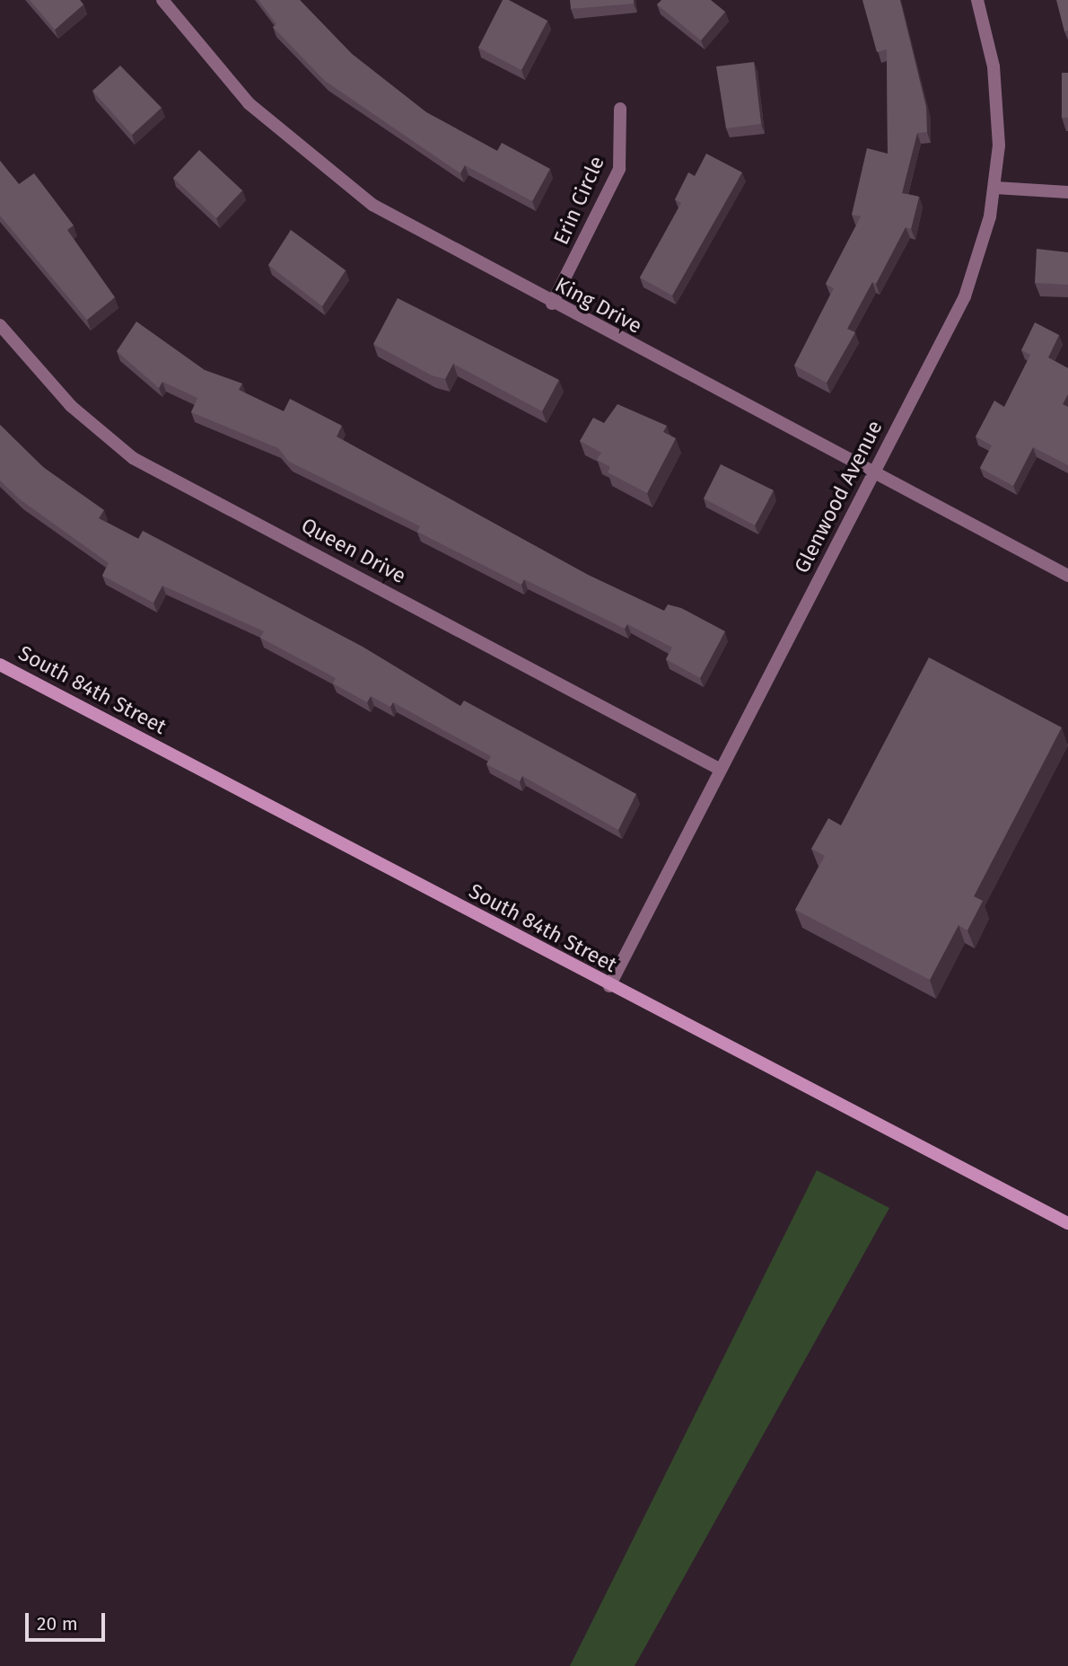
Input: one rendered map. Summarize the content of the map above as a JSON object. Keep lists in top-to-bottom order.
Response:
{
  "streets": {
    "street": [
      "Erin Circle",
      "King Drive",
      "Glenwood Avenue",
      "Queen Drive",
      "South 84th Street"
    ]
  },
  "crossings": [
    ["Erin Circle", "King Drive"],
    ["King Drive", "Glenwood Avenue"],
    ["Glenwood Avenue", "Queen Drive"],
    ["Glenwood Avenue", "South 84th Street"]
  ],
  "scale_bar": "20 m"
}
